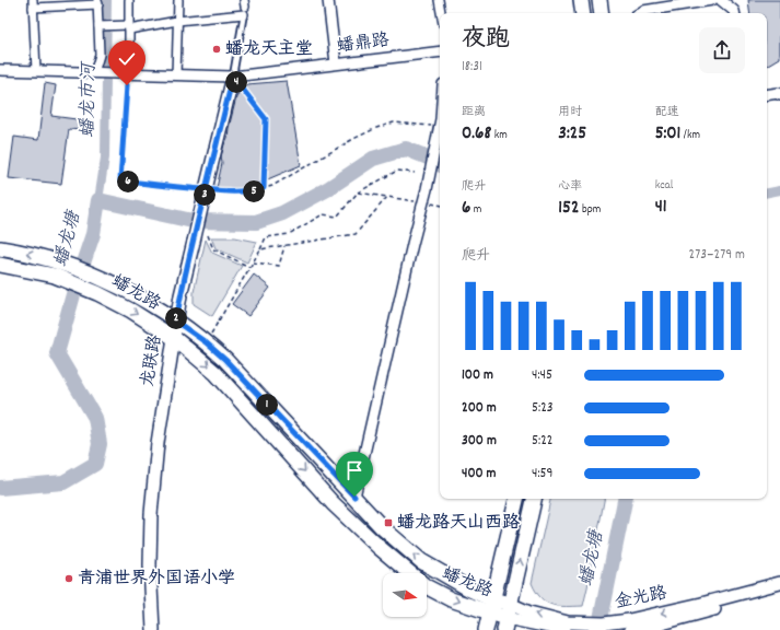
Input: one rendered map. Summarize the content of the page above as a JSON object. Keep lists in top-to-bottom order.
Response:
{
  "streets": {
    "main road": ["蟠龙路"],
    "street": ["蟠鼎路", "龙联路", "金光路"]
  },
  "crossings": [
    ["蟠鼎路", "龙联路"],
    ["蟠龙路", "龙联路"],
    ["蟠龙路", "金光路"]
  ],
  "water": ["蟠龙市河", "蟠龙塘"],
  "places": {
    "other": ["蟠龙天主堂", "青浦世界外国语小学"],
    "transit": ["蟠龙路天山西路"]
  },
  "north": "right",
  "page": {
    "heading": ["夜跑", "18:31"],
    "pins": [
      "4",
      "6",
      "5",
      "3",
      "2",
      "1"
    ],
    "stats": [
      ["距离", "0.68 km"],
      ["用时", "3:25"],
      ["配速", "5:01 /km"],
      ["爬升", "6 m"],
      ["心率", "152 bpm"],
      ["kcal", "41"]
    ],
    "chart": ["爬升", "273–279 m"],
    "list": [
      {
        "name": "100 m",
        "note": "4:45"
      },
      {
        "name": "200 m",
        "note": "5:23"
      },
      {
        "name": "300 m",
        "note": "5:22"
      },
      {
        "name": "400 m",
        "note": "4:59"
      }
    ]
  }
}
